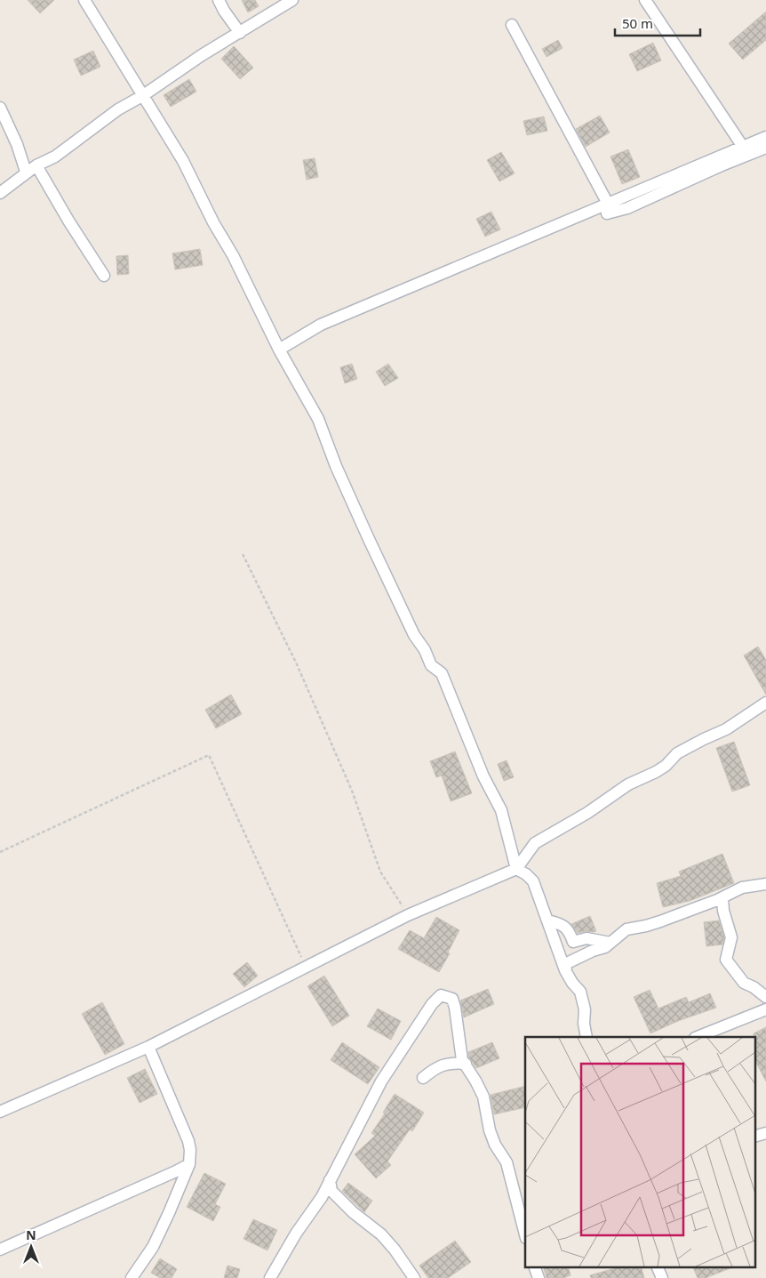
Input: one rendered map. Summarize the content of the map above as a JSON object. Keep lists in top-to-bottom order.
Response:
{
  "scale_bar": "50 m",
  "north": "top"
}
